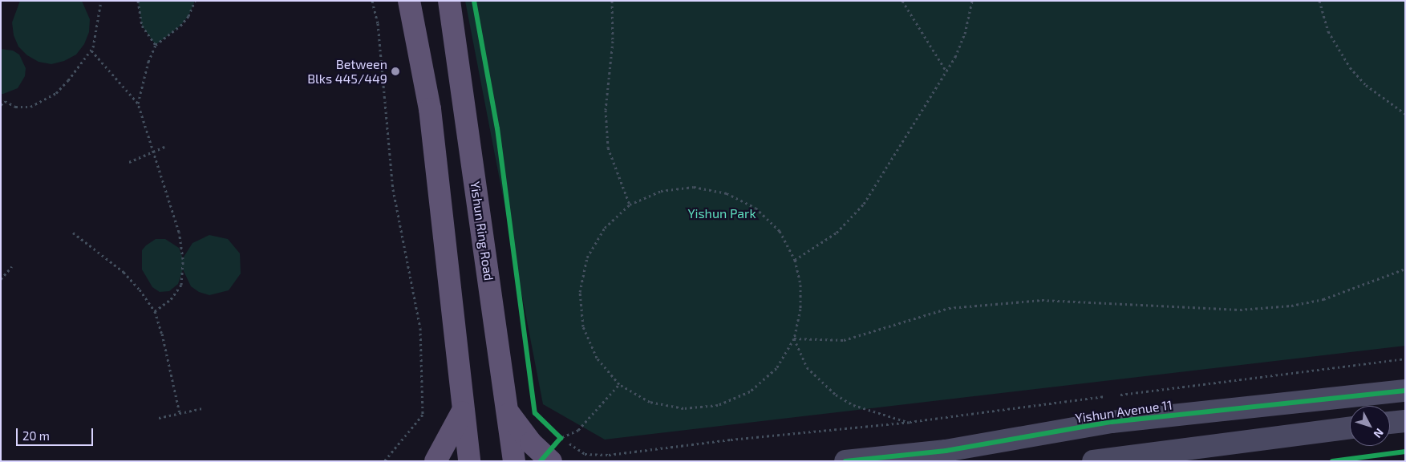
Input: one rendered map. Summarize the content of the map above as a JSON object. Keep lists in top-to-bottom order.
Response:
{
  "streets": {
    "main road": ["Yishun Ring Road"],
    "street": ["Yishun Avenue 11"]
  },
  "parks": ["Yishun Park"],
  "places": ["Between Blks 445/449"],
  "scale_bar": "20 m",
  "north": "bottom right"
}
